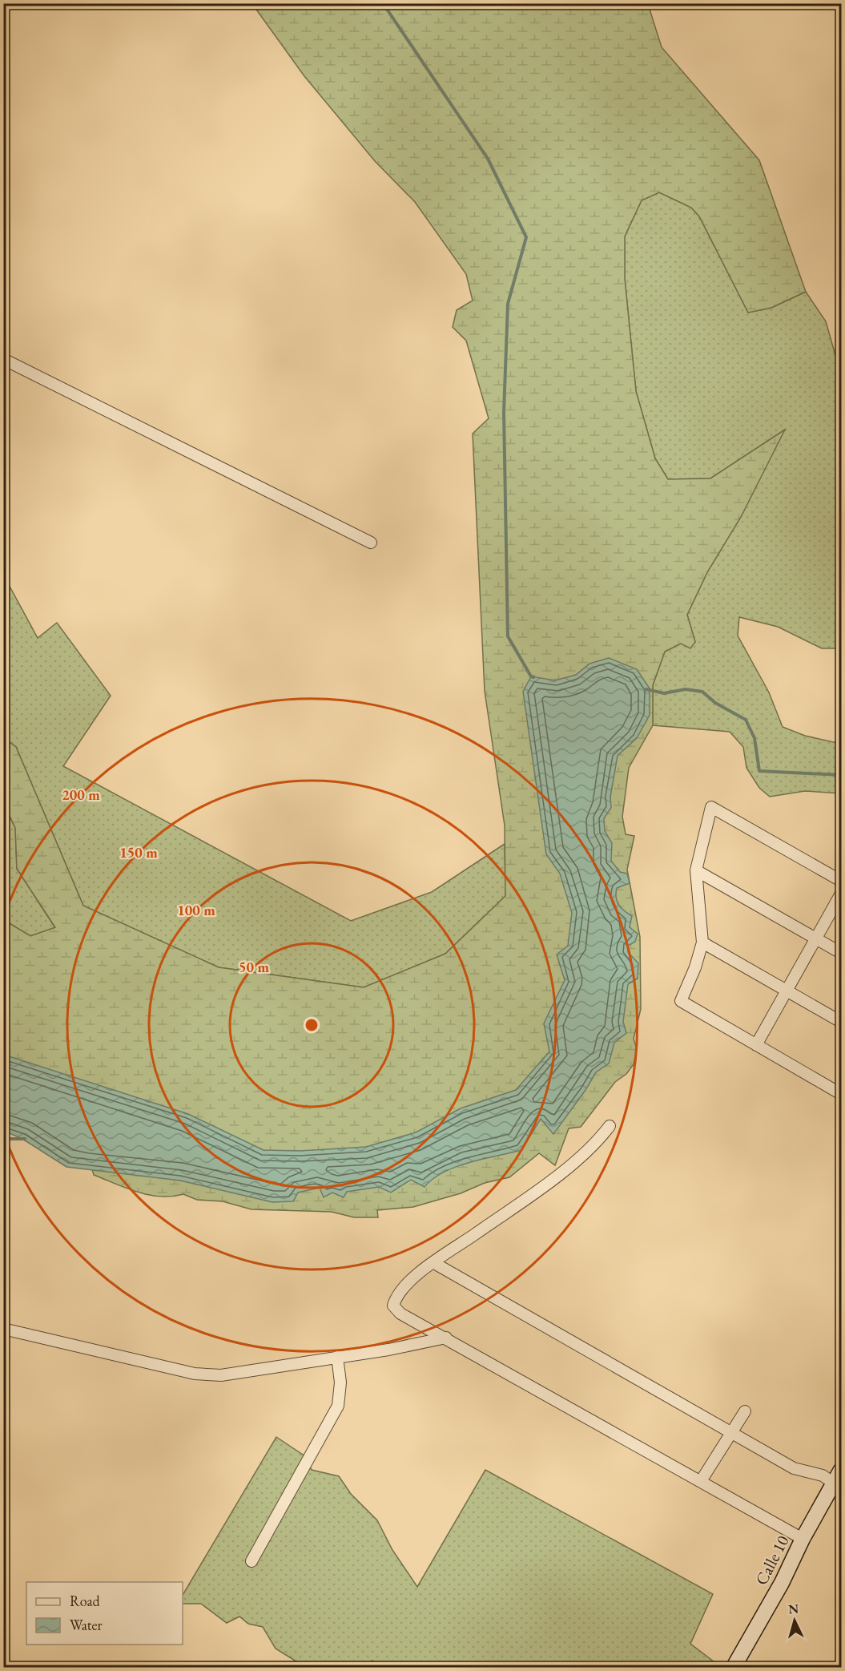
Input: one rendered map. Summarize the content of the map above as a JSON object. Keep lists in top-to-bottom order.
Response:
{
  "streets": {
    "street": ["Calle 10"]
  },
  "legend": ["Road", "Water"],
  "north": "top",
  "rings": [
    "200 m",
    "150 m",
    "100 m",
    "50 m"
  ]
}
